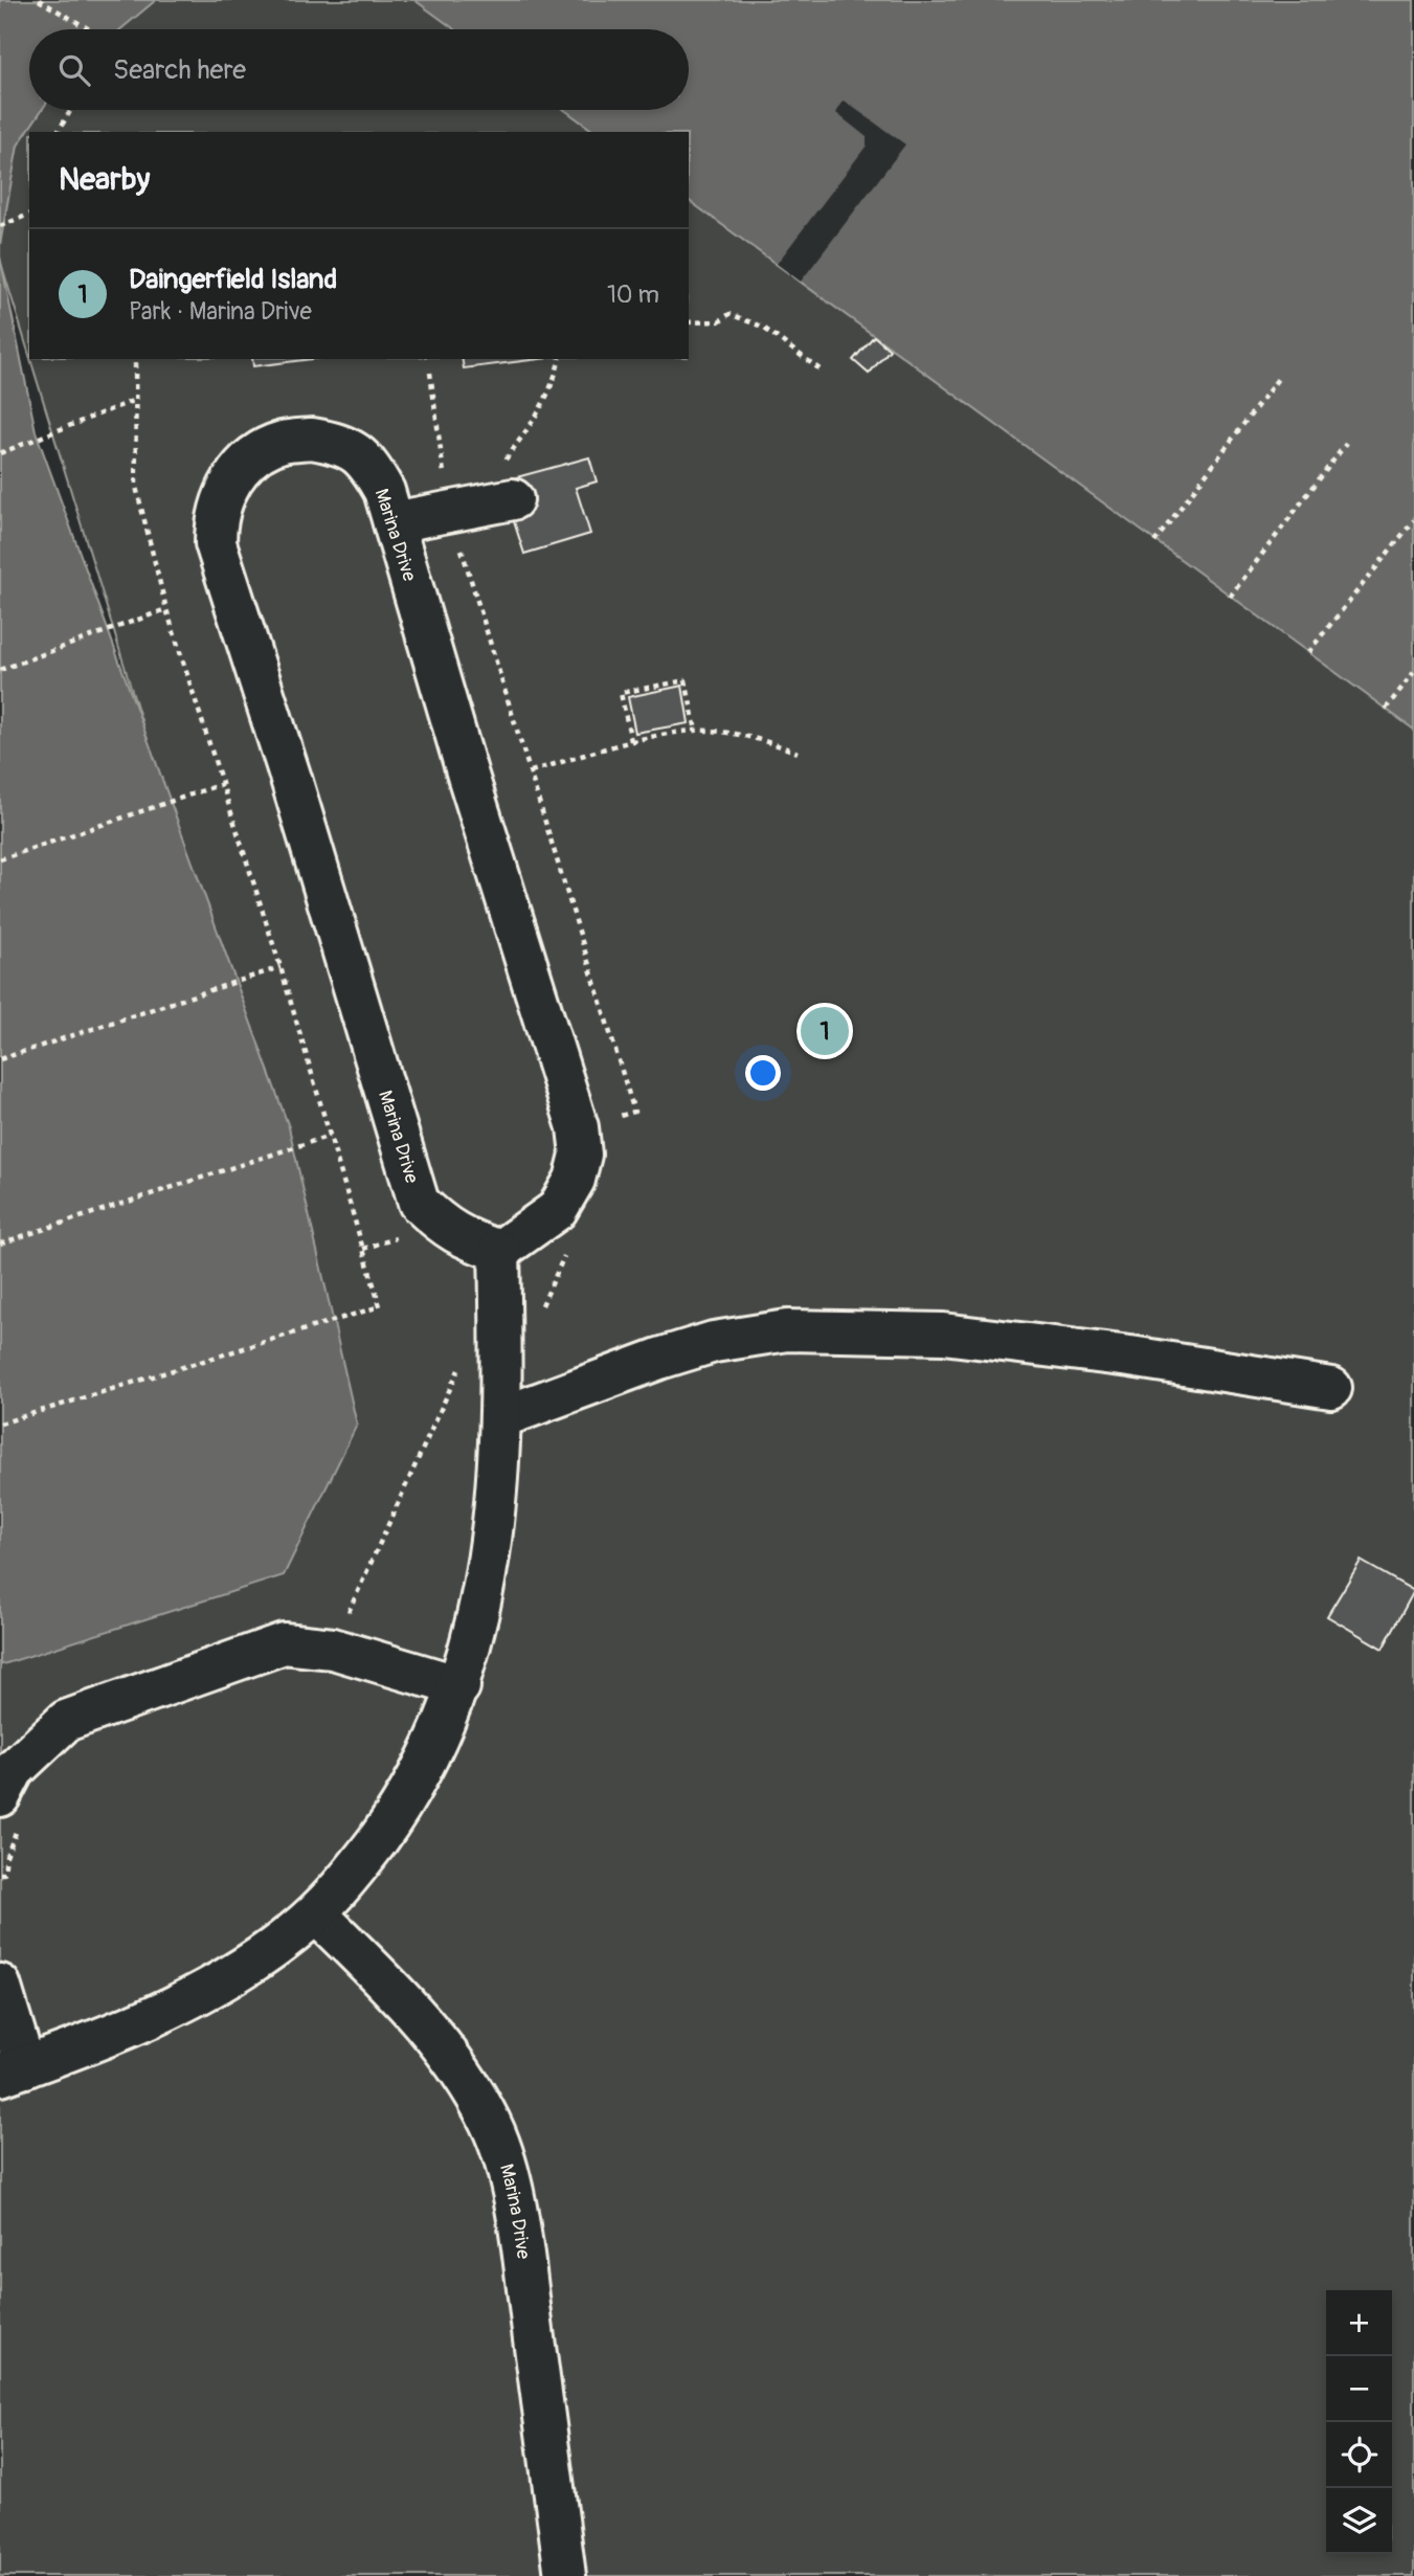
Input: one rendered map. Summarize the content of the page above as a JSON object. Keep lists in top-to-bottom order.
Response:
{
  "streets": {
    "street": ["Marina Drive"]
  },
  "page": {
    "search": "Search here",
    "heading": "Nearby",
    "list": [
      {
        "mark": "1",
        "name": "Daingerfield Island",
        "note": "Park · Marina Drive",
        "value": "10 m"
      }
    ],
    "pins": "1",
    "map_buttons": ["+", "−"]
  }
}
